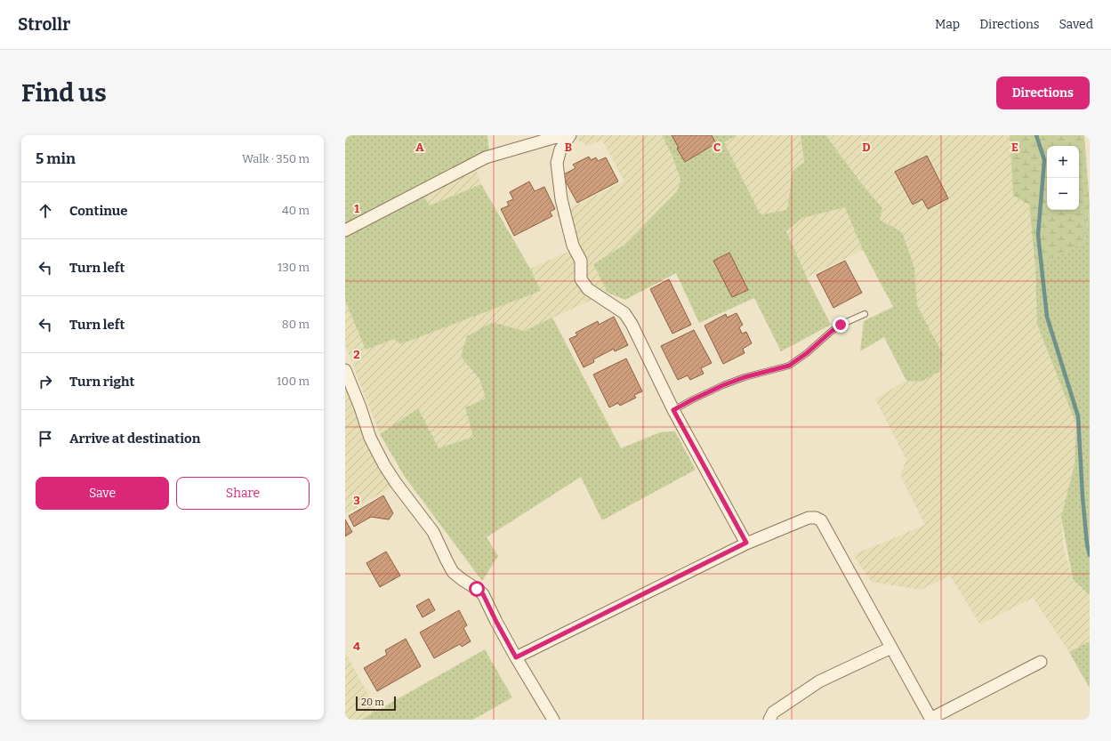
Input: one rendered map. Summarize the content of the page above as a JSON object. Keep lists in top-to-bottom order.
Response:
{
  "scale_bar": "20 m",
  "page": {
    "header": "Strollr",
    "nav": ["Map", "Directions", "Saved"],
    "buttons": [
      "Directions",
      ["Save", "Share"]
    ],
    "title": "Find us",
    "heading": ["5 min", "Walk · 350 m"],
    "map_buttons": ["+", "−"],
    "list": [
      ["Continue", "40 m"],
      ["Turn left", "130 m"],
      ["Turn left", "80 m"],
      ["Turn right", "100 m"],
      "Arrive at destination"
    ],
    "scale": "20 m"
  },
  "grid": {
    "columns": [
      "A",
      "B",
      "C",
      "D",
      "E"
    ],
    "rows": [
      "1",
      "2",
      "3",
      "4"
    ]
  }
}
